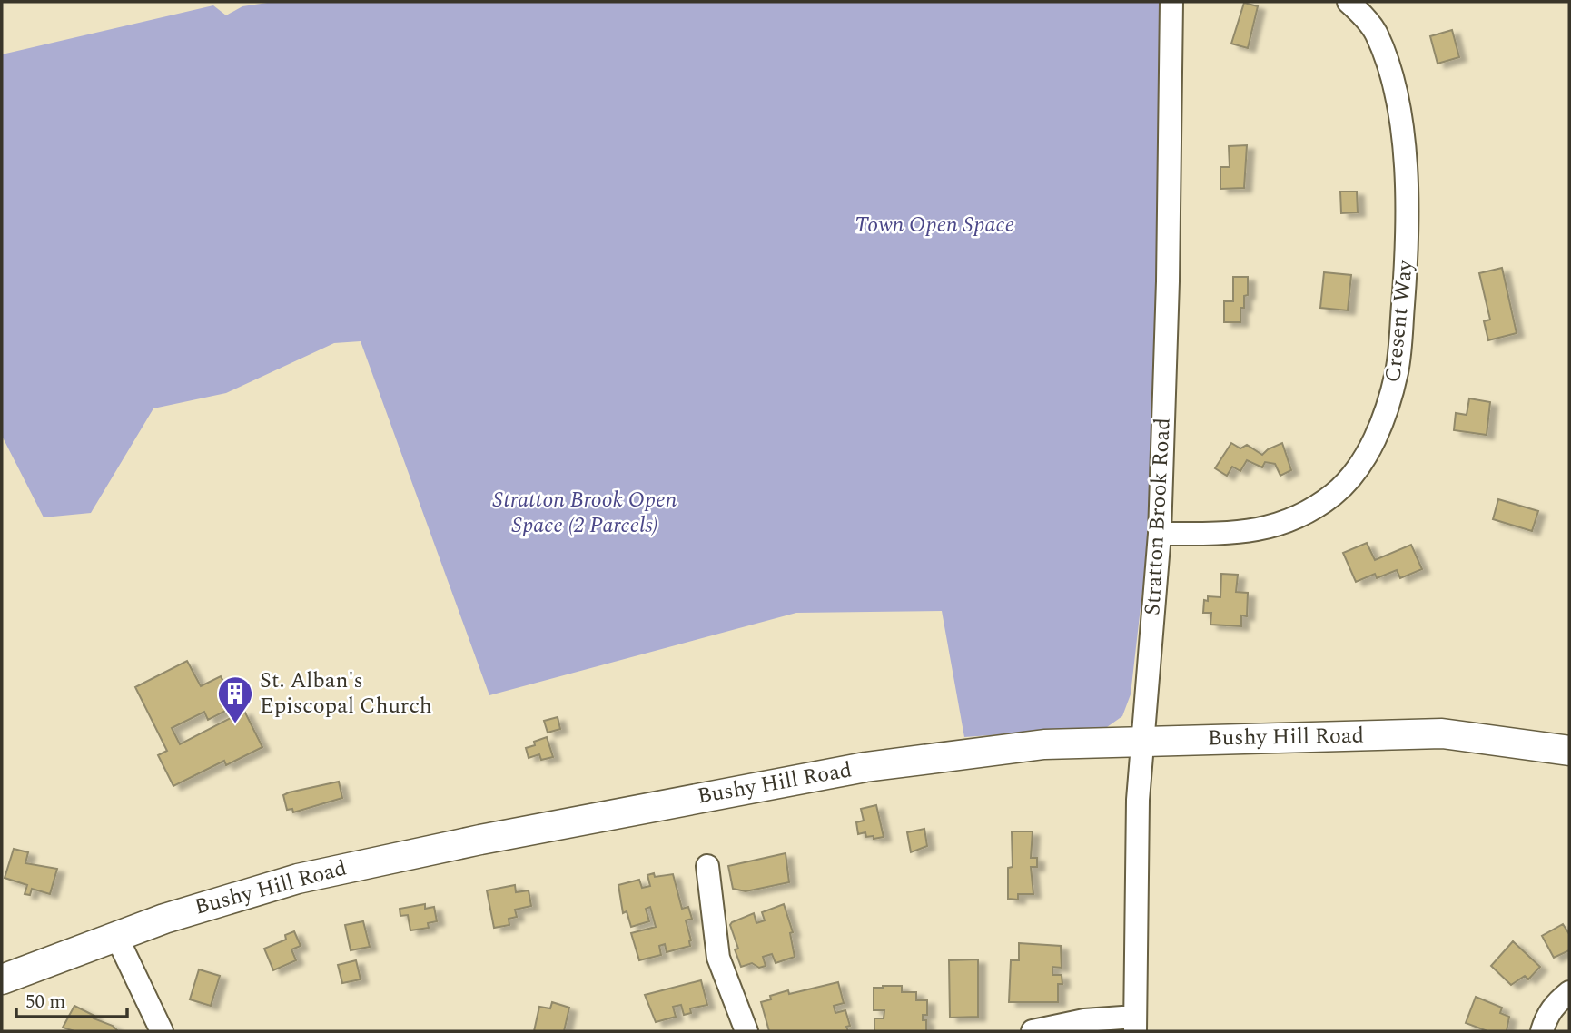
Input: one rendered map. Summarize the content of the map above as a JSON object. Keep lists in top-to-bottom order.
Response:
{
  "streets": {
    "main road": ["Bushy Hill Road"],
    "street": ["Cresent Way", "Stratton Brook Road"]
  },
  "crossings": [
    ["Cresent Way", "Stratton Brook Road"],
    ["Stratton Brook Road", "Bushy Hill Road"]
  ],
  "parks": ["Town Open Space", "Stratton Brook Open Space (2 Parcels)"],
  "places": {
    "building": ["St. Alban's Episcopal Church"]
  },
  "scale_bar": "50 m"
}
